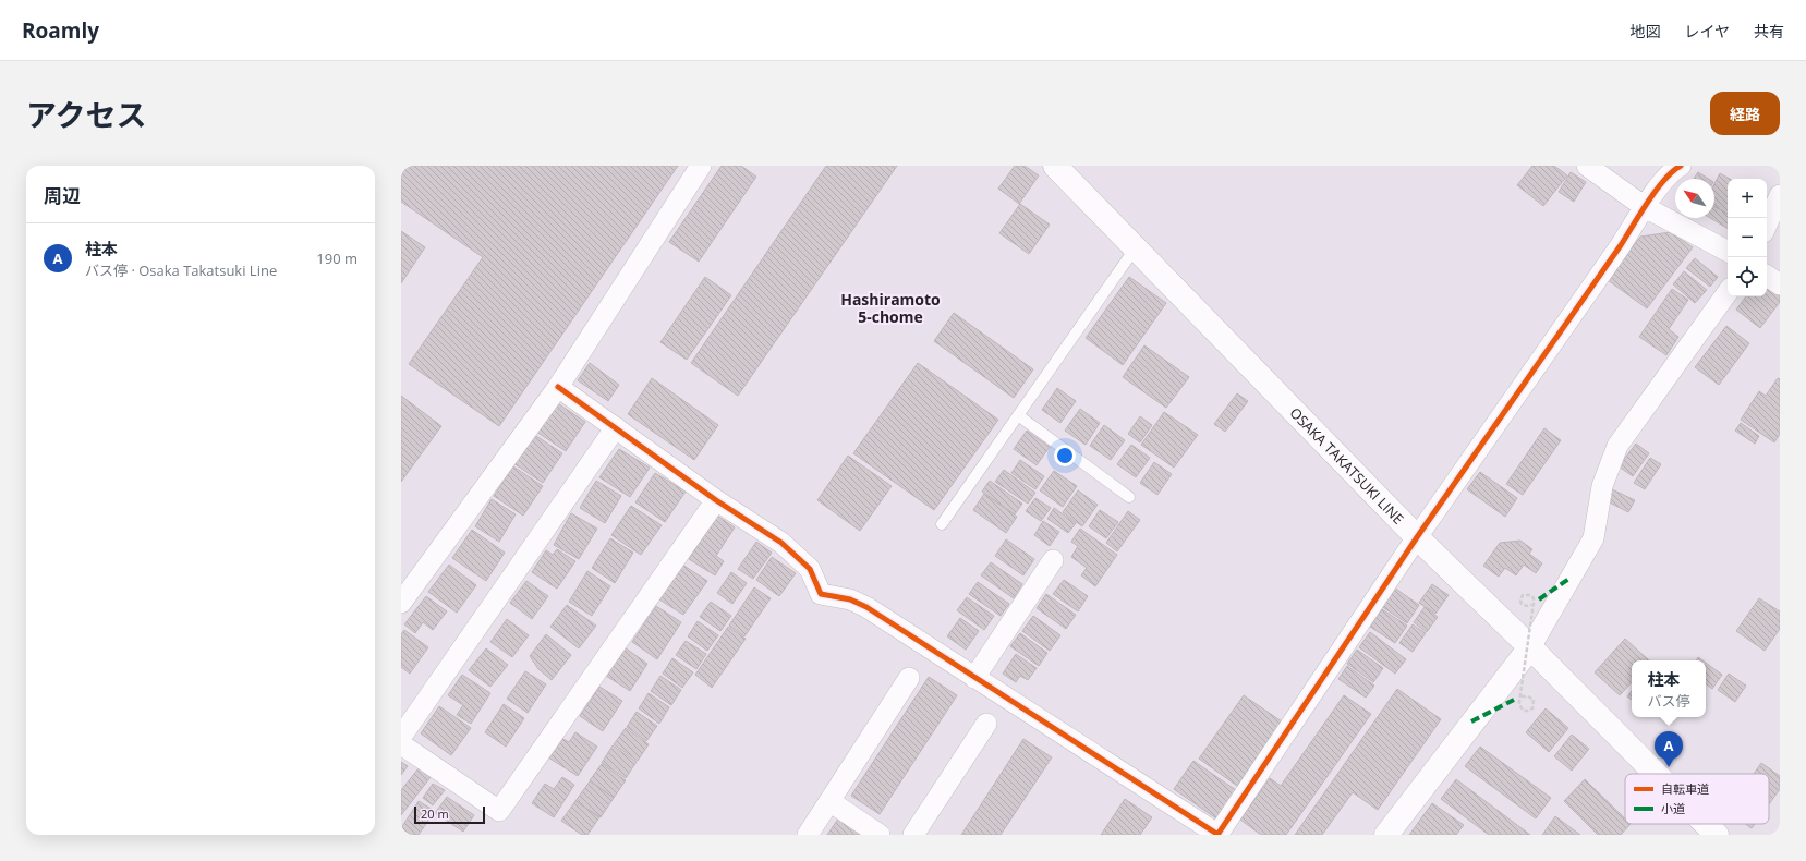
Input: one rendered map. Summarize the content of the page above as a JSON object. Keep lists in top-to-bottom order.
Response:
{
  "streets": {
    "main road": ["OSAKA TAKATSUKI LINE"]
  },
  "districts": ["Hashiramoto 5-chome"],
  "legend": ["自転車道", "小道"],
  "scale_bar": "20 m",
  "north": "top left",
  "page": {
    "header": "Roamly",
    "nav": ["地図", "レイヤ", "共有"],
    "title": "アクセス",
    "buttons": "経路",
    "heading": "周辺",
    "map_buttons": ["+", "−"],
    "list": [
      {
        "mark": "A",
        "name": "柱本",
        "note": "バス停 · Osaka Takatsuki Line",
        "value": "190 m"
      }
    ],
    "popup": ["柱本", "バス停"],
    "pins": "A",
    "scale": "20 m"
  }
}
